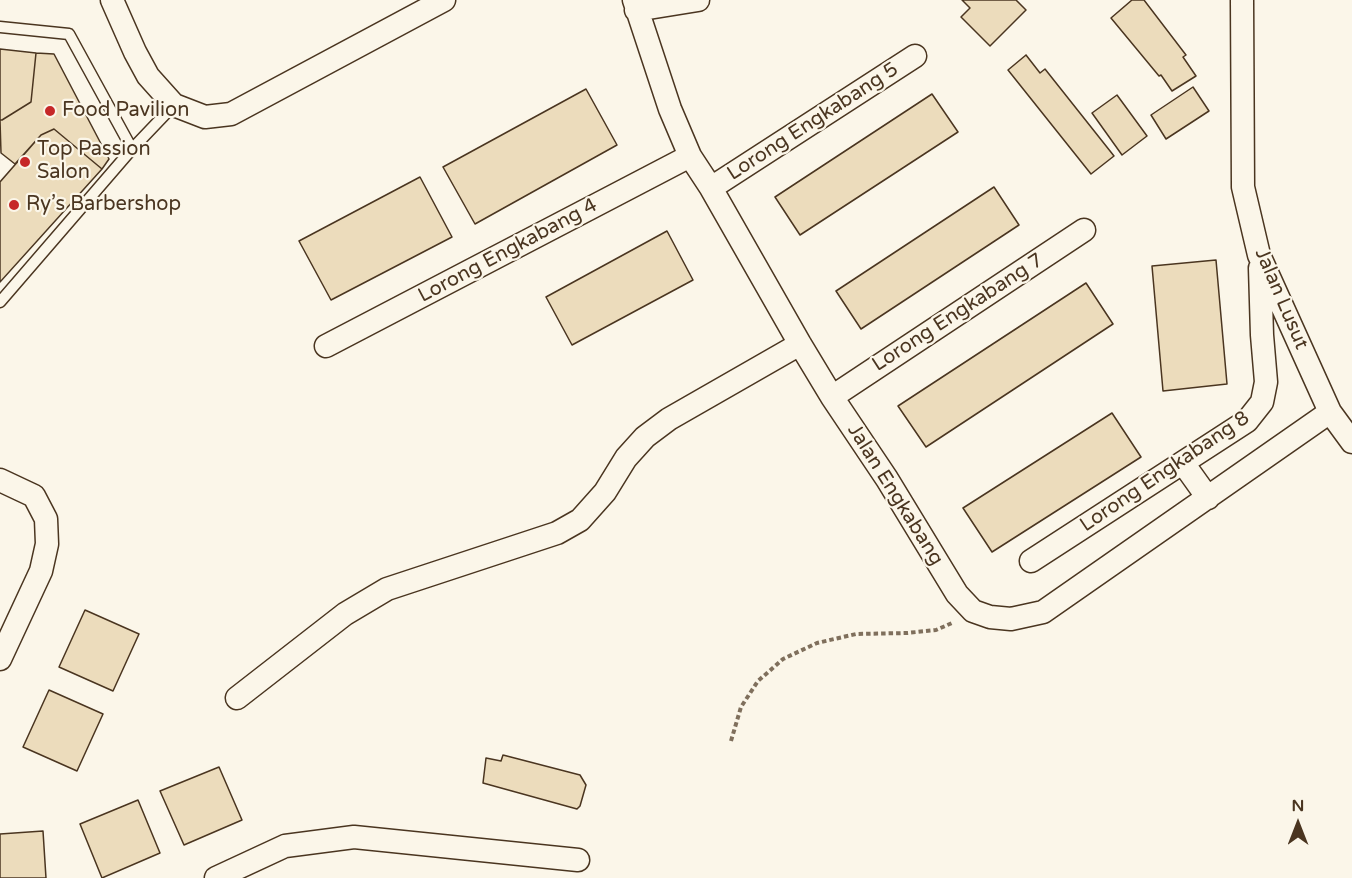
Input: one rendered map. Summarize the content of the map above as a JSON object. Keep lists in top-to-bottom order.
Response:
{
  "streets": {
    "street": [
      "Lorong Engkabang 5",
      "Lorong Engkabang 4",
      "Jalan Lusut",
      "Lorong Engkabang 7",
      "Lorong Engkabang 8",
      "Jalan Engkabang"
    ]
  },
  "crossings": [
    ["Lorong Engkabang 5", "Jalan Engkabang"],
    ["Lorong Engkabang 4", "Jalan Engkabang"],
    ["Jalan Lusut", "Lorong Engkabang 8"],
    ["Lorong Engkabang 7", "Jalan Engkabang"]
  ],
  "places": ["Food Pavilion", "Top Passion Salon", "Ry’s Barbershop"],
  "north": "top"
}
